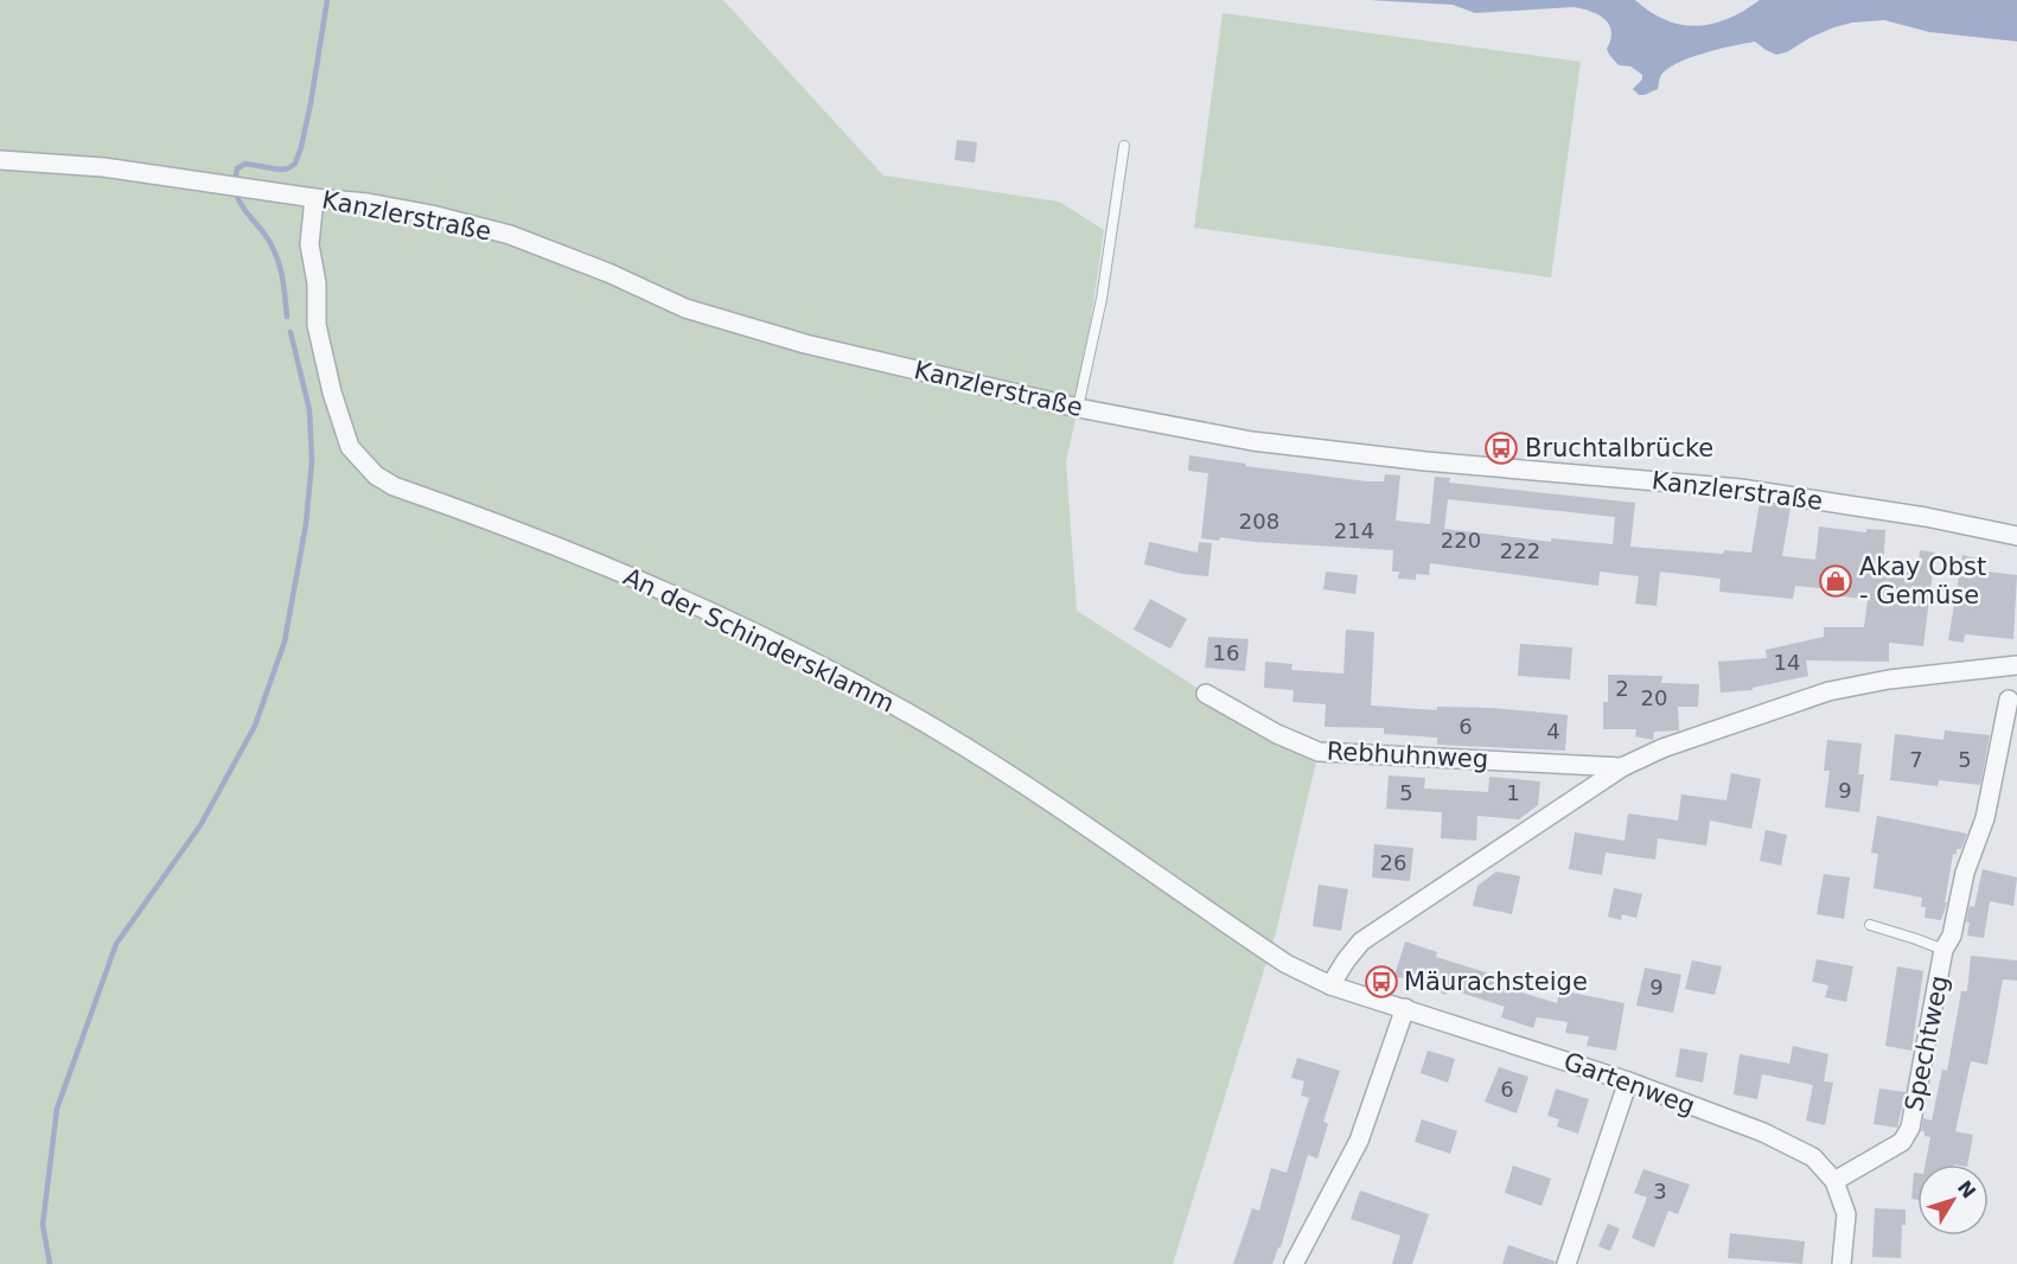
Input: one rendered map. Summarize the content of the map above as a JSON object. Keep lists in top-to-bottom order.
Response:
{
  "streets": {
    "street": [
      "Kanzlerstraße",
      "An der Schindersklamm",
      "Rebhuhnweg",
      "Spechtweg",
      "Gartenweg"
    ]
  },
  "crossings": [
    ["Kanzlerstraße", "An der Schindersklamm"],
    ["An der Schindersklamm", "Gartenweg"],
    ["Spechtweg", "Gartenweg"]
  ],
  "places": {
    "bus stop": ["Bruchtalbrücke", "Mäurachsteige"],
    "shop": ["Akay Obst - Gemüse"]
  },
  "house_numbers": [
    "208",
    "214",
    "220",
    "222",
    "16",
    "14",
    "2",
    "20",
    "6",
    "4",
    "7",
    "5",
    "9",
    "5",
    "1",
    "26",
    "9",
    "6",
    "3"
  ],
  "north": "top right"
}
